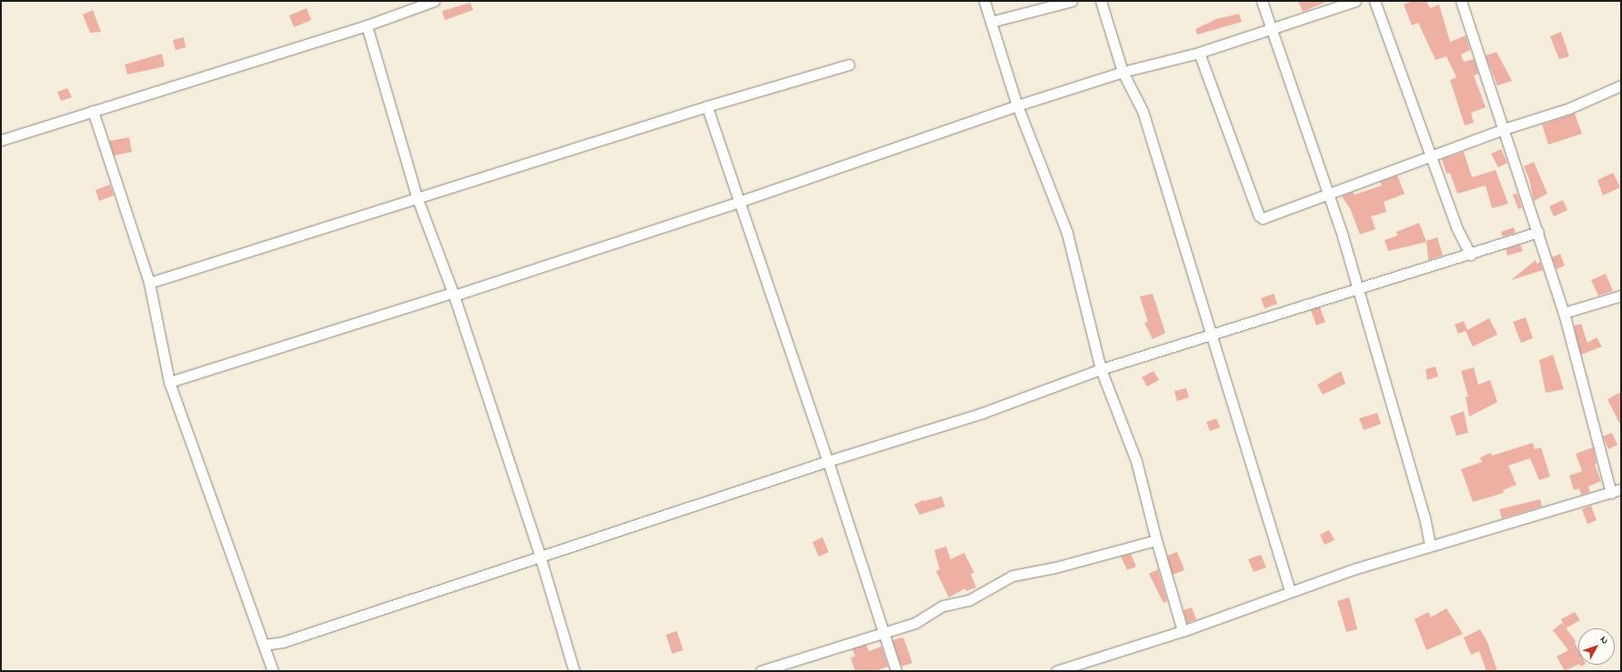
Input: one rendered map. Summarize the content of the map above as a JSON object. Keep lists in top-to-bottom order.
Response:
{
  "north": "top right"
}
